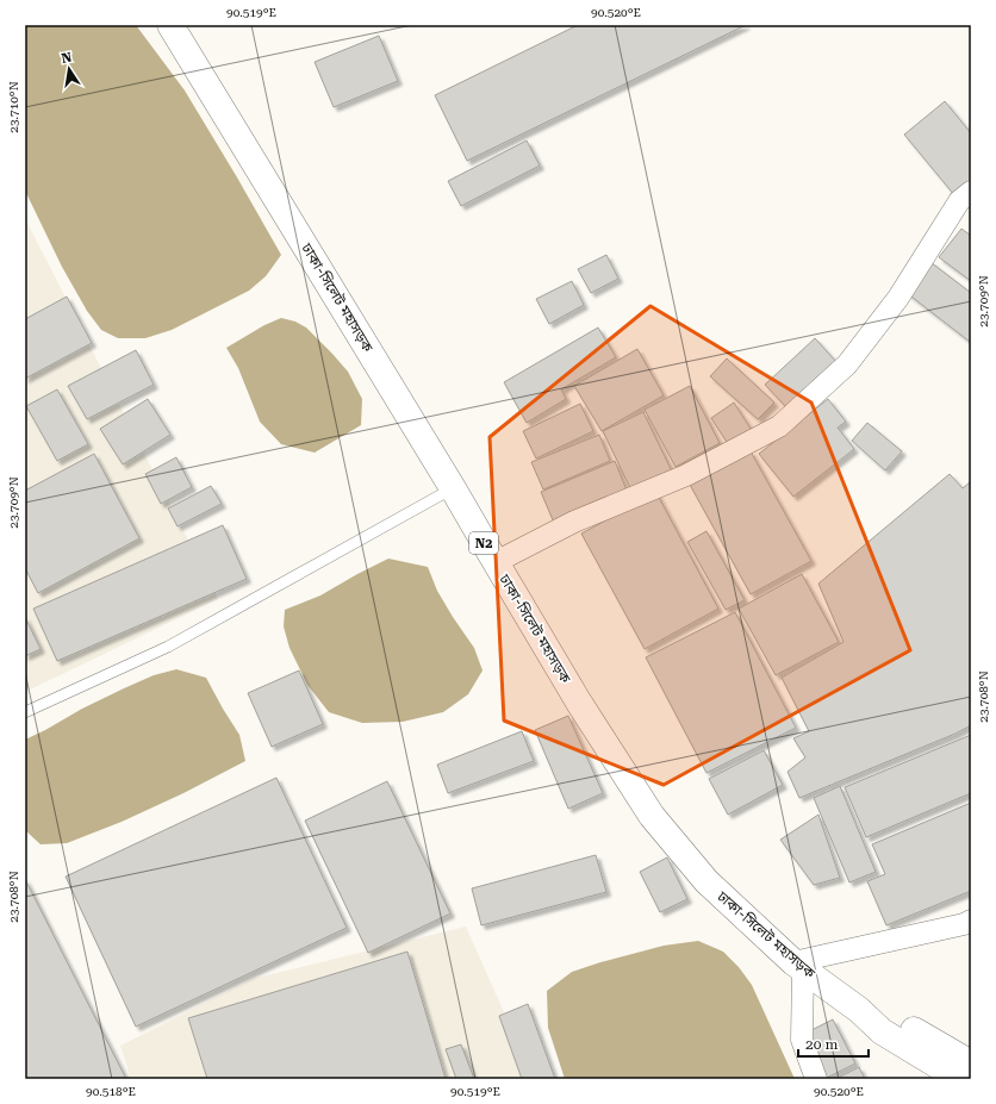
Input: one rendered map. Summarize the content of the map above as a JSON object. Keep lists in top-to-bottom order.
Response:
{
  "streets": {
    "highway": ["ঢাকা-সিলেট মহাসড়ক", "N2"]
  },
  "scale_bar": "20 m",
  "north": "top",
  "coordinates": [
    "90.519°E",
    "90.520°E",
    "23.710°N",
    "23.709°N",
    "23.708°N",
    "90.518°E"
  ]
}
